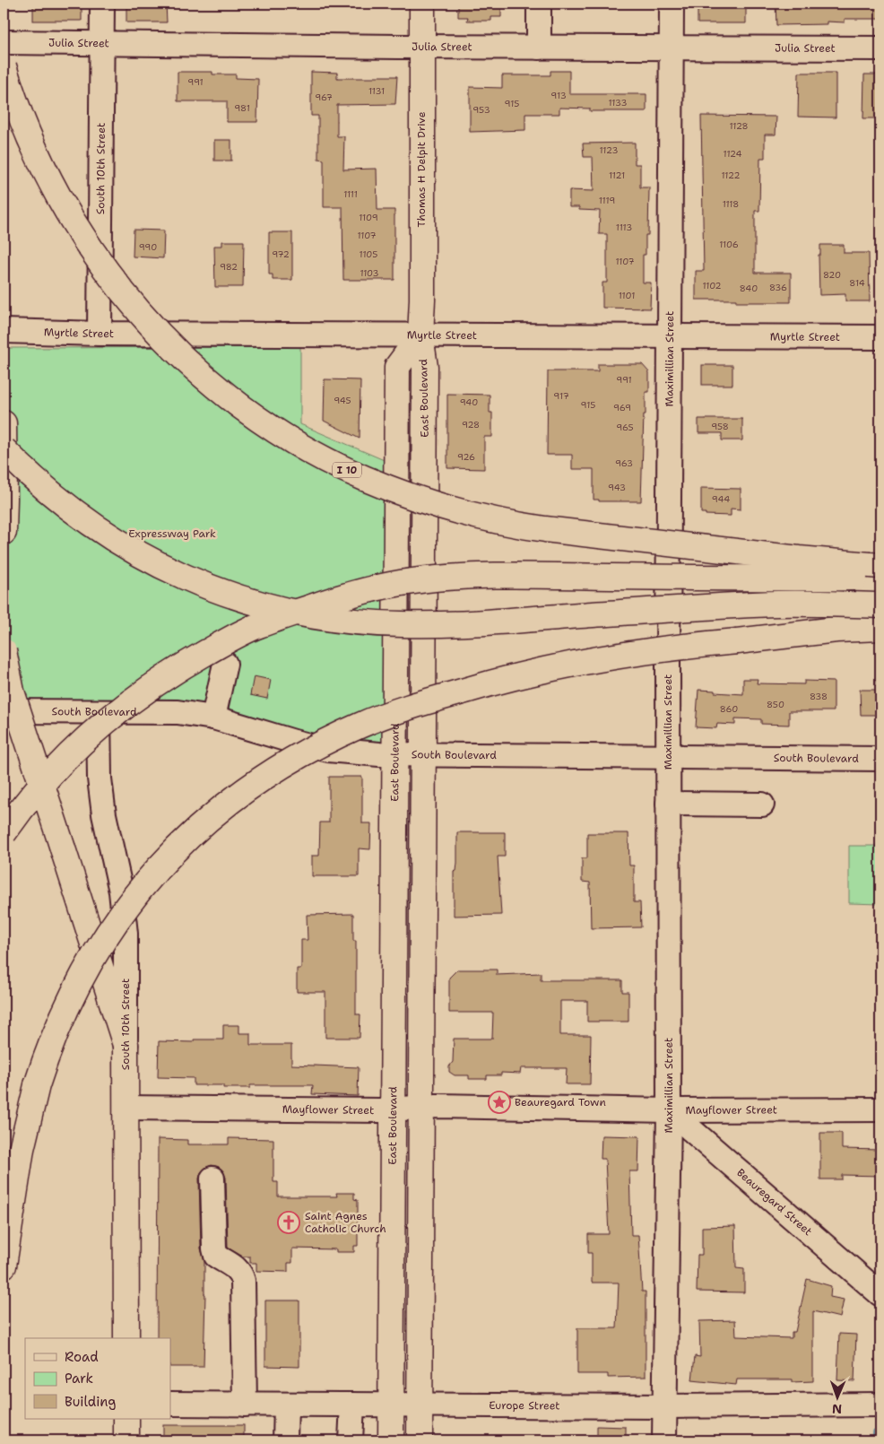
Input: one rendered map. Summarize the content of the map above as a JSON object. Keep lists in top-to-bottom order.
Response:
{
  "streets": {
    "main road": [
      "South 10th Street",
      "Thomas H Delpit Drive",
      "East Boulevard",
      "I 10"
    ],
    "street": [
      "Julia Street",
      "Myrtle Street",
      "Maximillian Street",
      "South Boulevard",
      "Mayflower Street",
      "Beauregard Street",
      "Europe Street"
    ]
  },
  "crossings": [
    ["Julia Street", "South 10th Street"],
    ["Julia Street", "Thomas H Delpit Drive"],
    ["Julia Street", "Maximillian Street"],
    ["South 10th Street", "Myrtle Street"],
    ["South 10th Street", "South Boulevard"],
    ["South 10th Street", "Mayflower Street"],
    ["Thomas H Delpit Drive", "Myrtle Street"],
    ["Thomas H Delpit Drive", "East Boulevard"],
    ["Myrtle Street", "Maximillian Street"],
    ["Myrtle Street", "East Boulevard"],
    ["Maximillian Street", "South Boulevard"],
    ["Maximillian Street", "Mayflower Street"],
    ["Maximillian Street", "Beauregard Street"],
    ["Maximillian Street", "Europe Street"],
    ["East Boulevard", "South Boulevard"],
    ["East Boulevard", "Mayflower Street"],
    ["East Boulevard", "Europe Street"],
    ["Mayflower Street", "Beauregard Street"]
  ],
  "parks": ["Expressway Park"],
  "places": {
    "place": ["Beauregard Town"],
    "church": ["Saint Agnes Catholic Church"]
  },
  "house_numbers": [
    "991",
    "1131",
    "913",
    "967",
    "1133",
    "915",
    "981",
    "953",
    "1128",
    "1123",
    "1124",
    "1121",
    "1122",
    "1111",
    "1119",
    "1118",
    "1109",
    "1113",
    "1107",
    "1106",
    "990",
    "972",
    "1105",
    "1107",
    "982",
    "1103",
    "820",
    "814",
    "1102",
    "836",
    "840",
    "1101",
    "991",
    "917",
    "945",
    "940",
    "915",
    "969",
    "928",
    "958",
    "965",
    "926",
    "963",
    "943",
    "944",
    "838",
    "850",
    "860"
  ],
  "legend": ["Road", "Park", "Building"],
  "north": "bottom"
}
